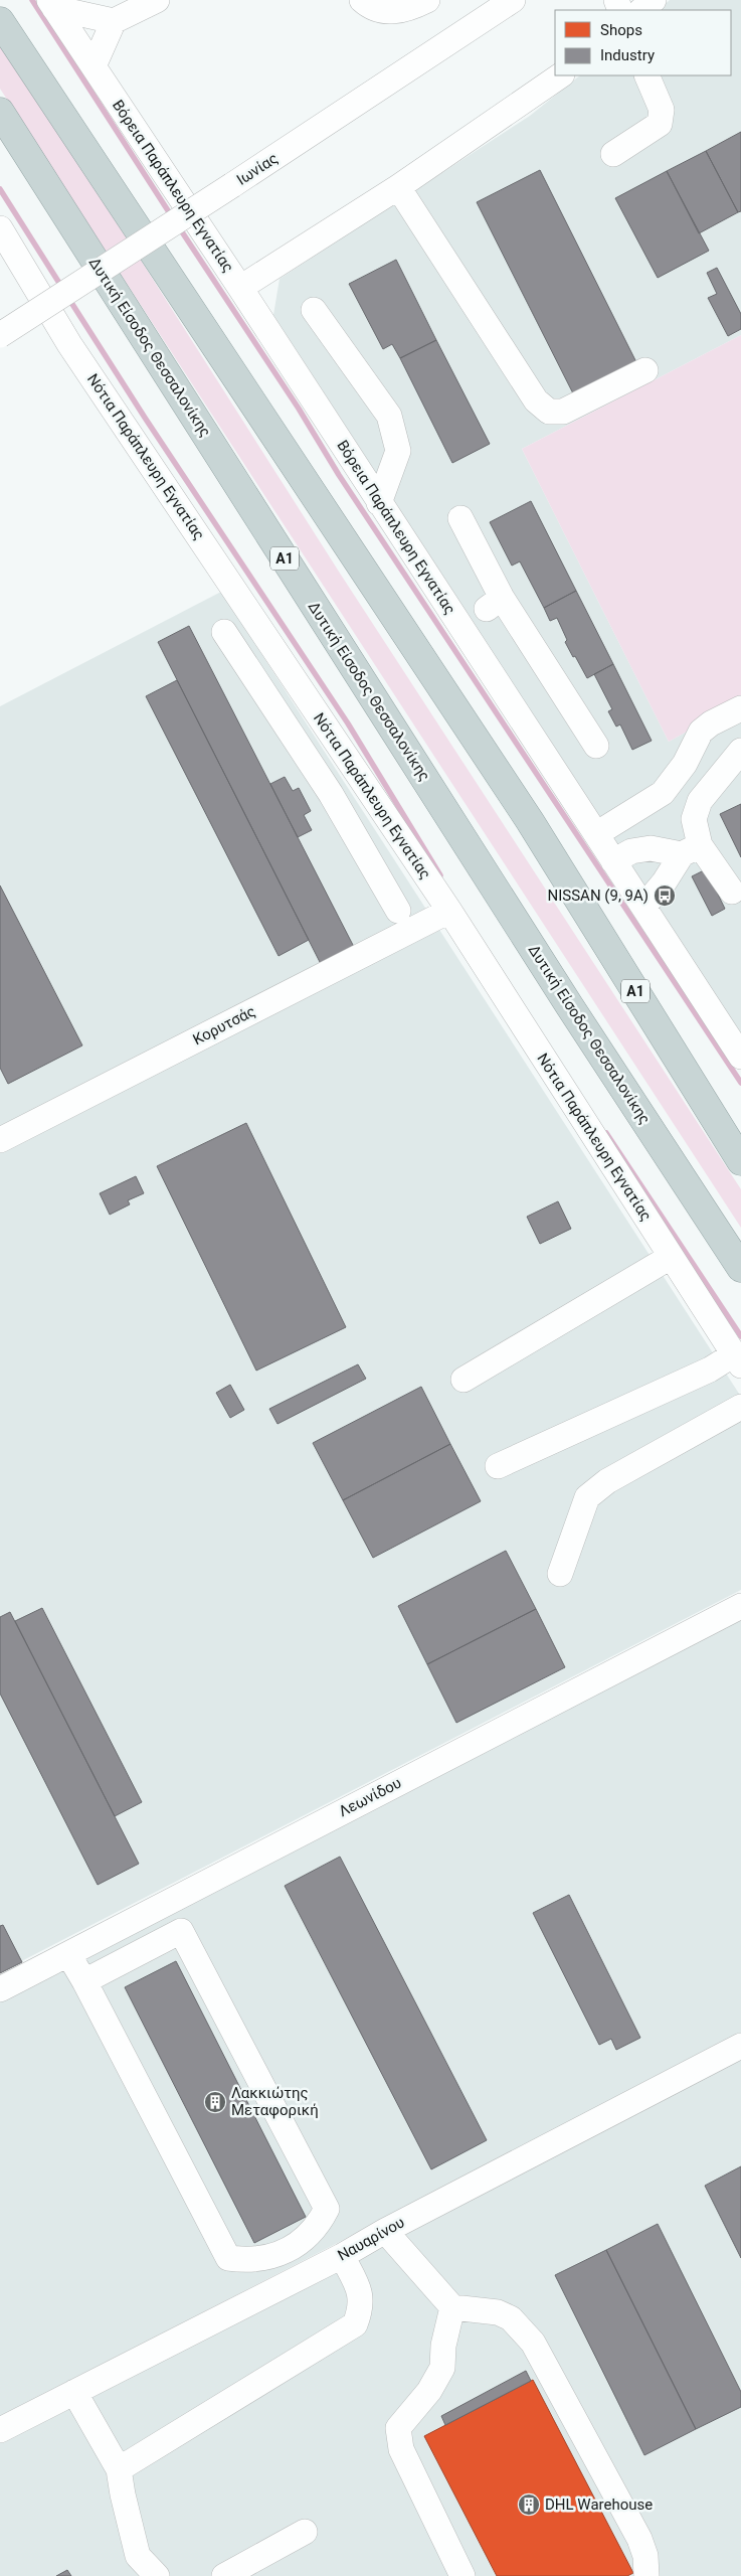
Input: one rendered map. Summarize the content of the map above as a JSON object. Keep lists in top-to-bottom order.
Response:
{
  "streets": {
    "highway": ["Δυτική Είσοδος Θεσσαλονίκης", "Α1"],
    "street": [
      "Ιωνίας",
      "Βόρεια Παράπλευρη Εγνατίας",
      "Νότια Παράπλευρη Εγνατίας",
      "Κορυτσάς",
      "Λεωνίδου",
      "Ναυαρίνου"
    ]
  },
  "crossings": [
    ["Νότια Παράπλευρη Εγνατίας", "Κορυτσάς"]
  ],
  "places": {
    "bus stop": ["NISSAN (9, 9Α)"],
    "building": ["Λακκιώτης Μεταφορική", "DHL Warehouse"]
  },
  "legend": ["Shops", "Industry"]
}
